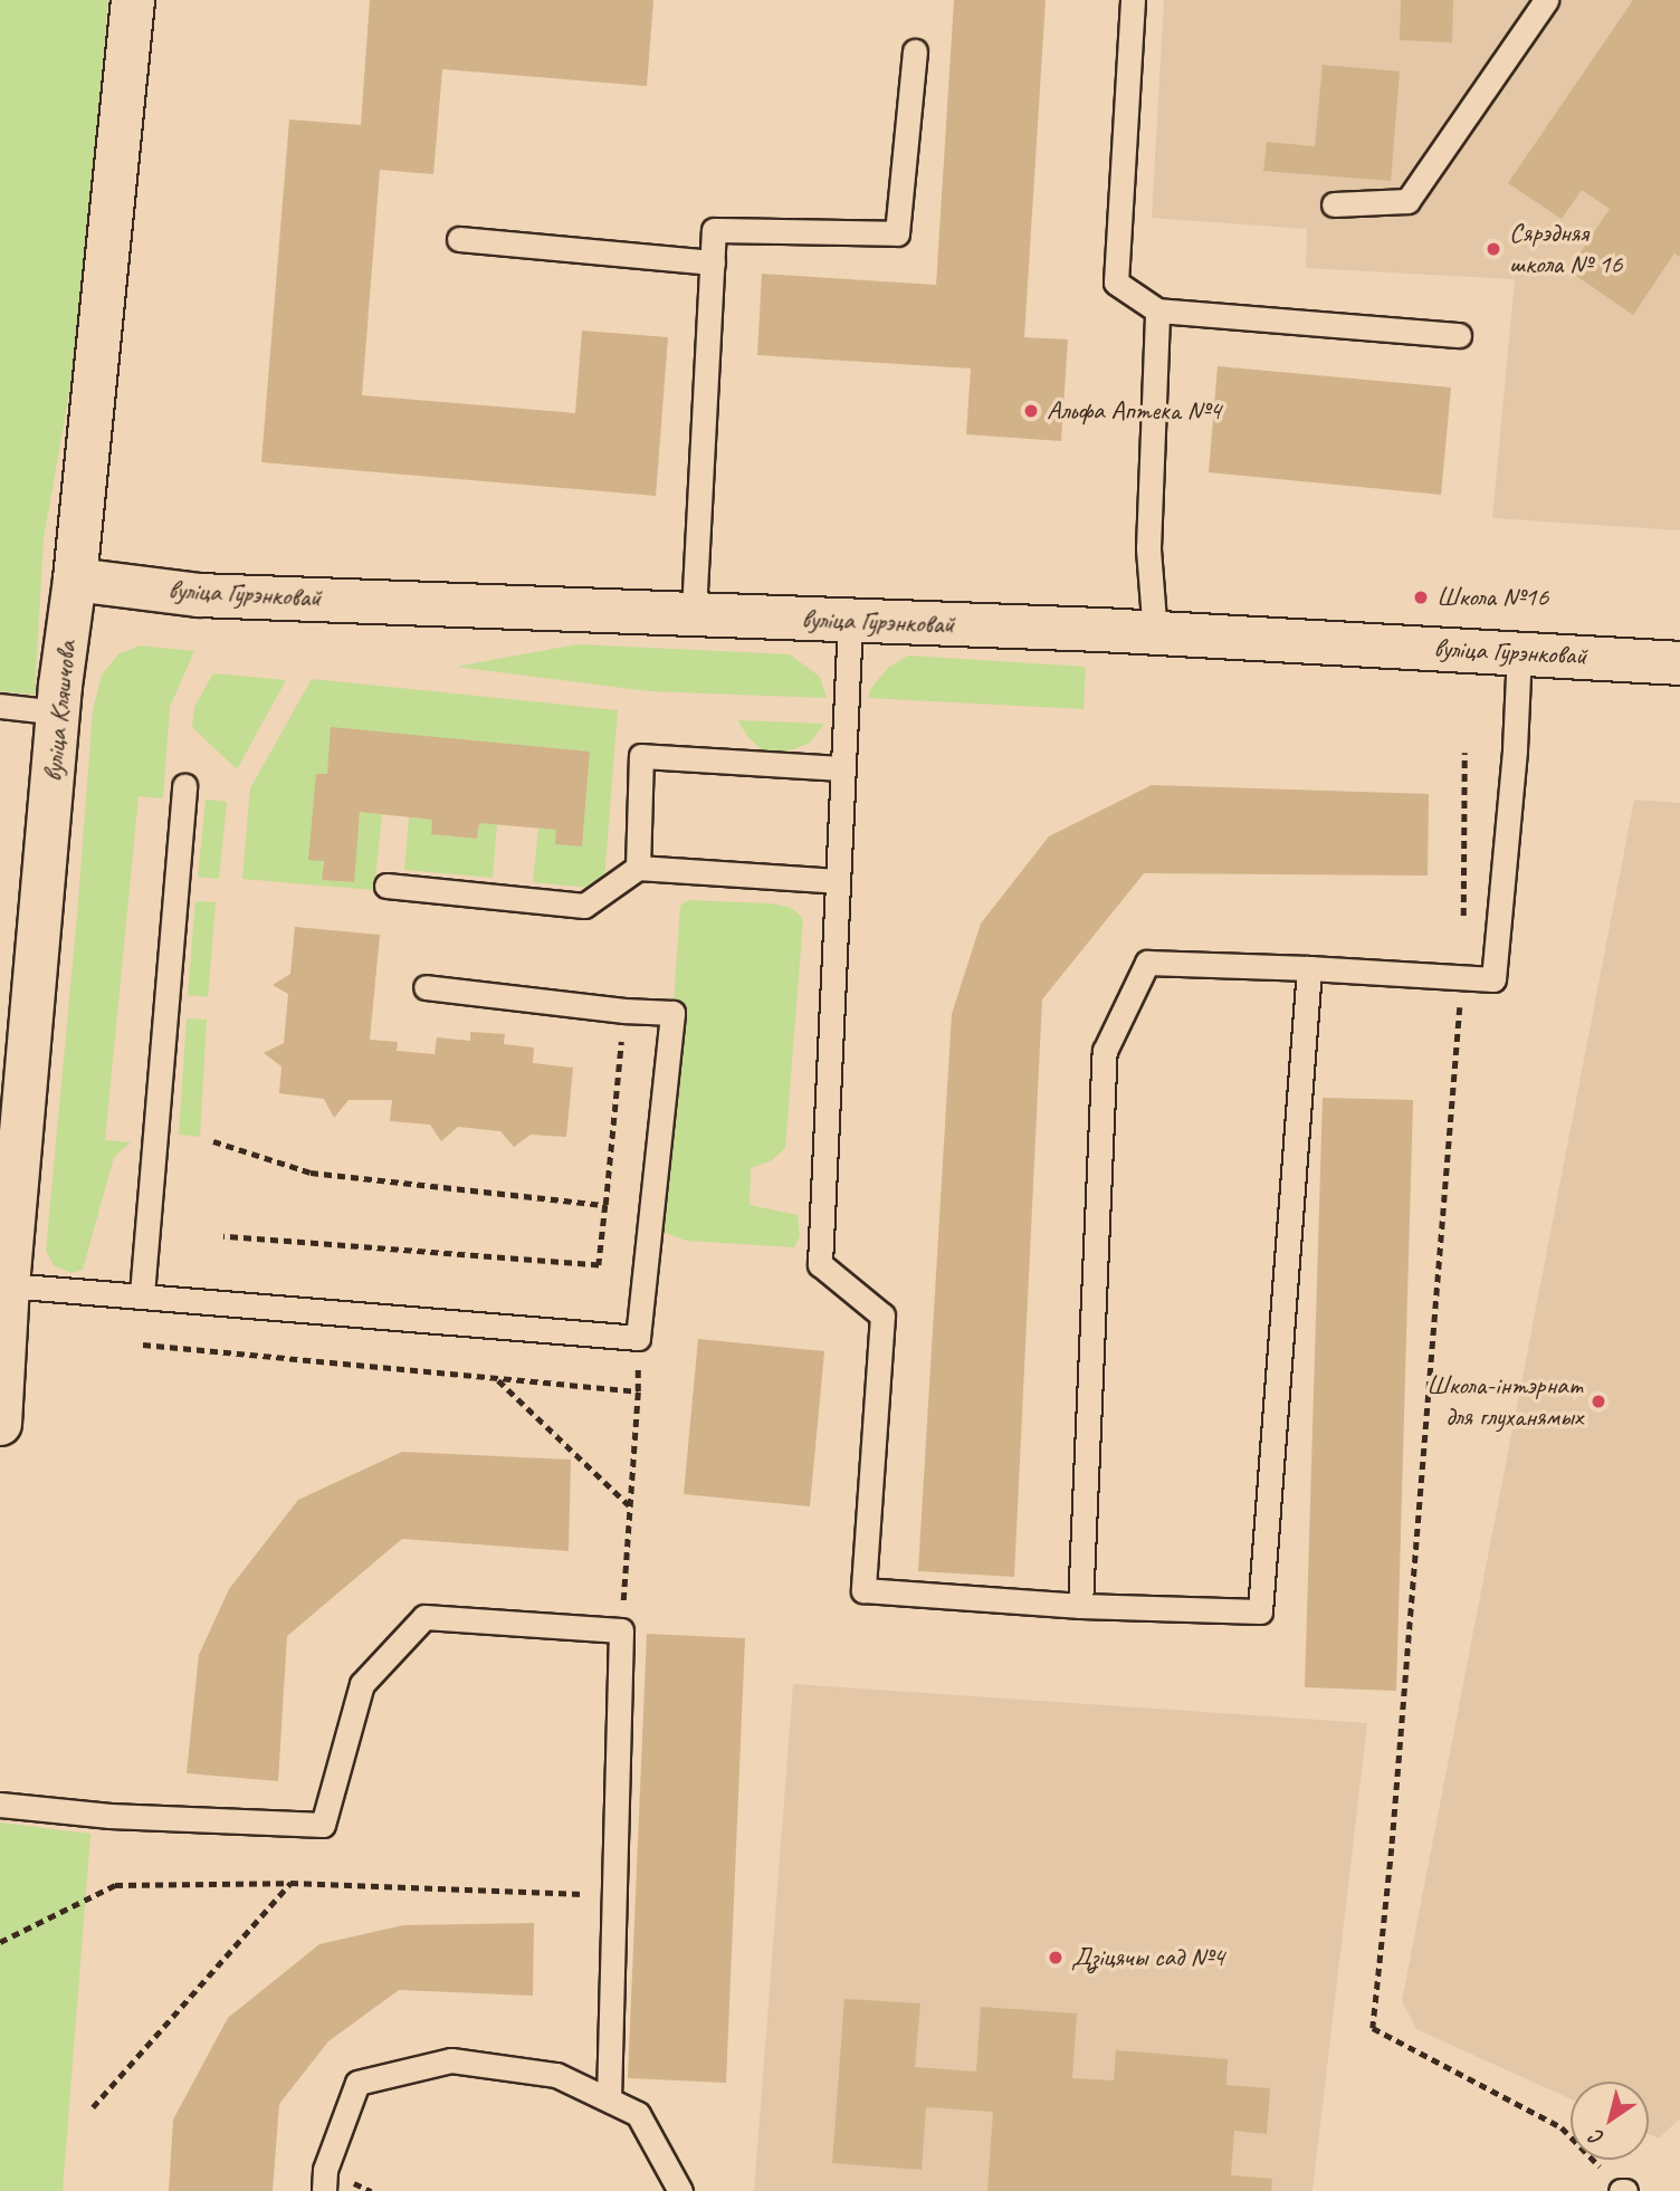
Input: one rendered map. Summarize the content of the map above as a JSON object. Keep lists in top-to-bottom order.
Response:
{
  "streets": {
    "street": ["вуліца Гурэнковай", "вуліца Кляшчова"]
  },
  "crossings": [
    ["вуліца Гурэнковай", "вуліца Кляшчова"]
  ],
  "places": [
    "Сярэдняя школа № 16",
    "Альфа Аптека №4",
    "Школа №16",
    "Школа-інтэрнат для глуханямых",
    "Дзіцячы сад №4"
  ],
  "north": "bottom left"
}
